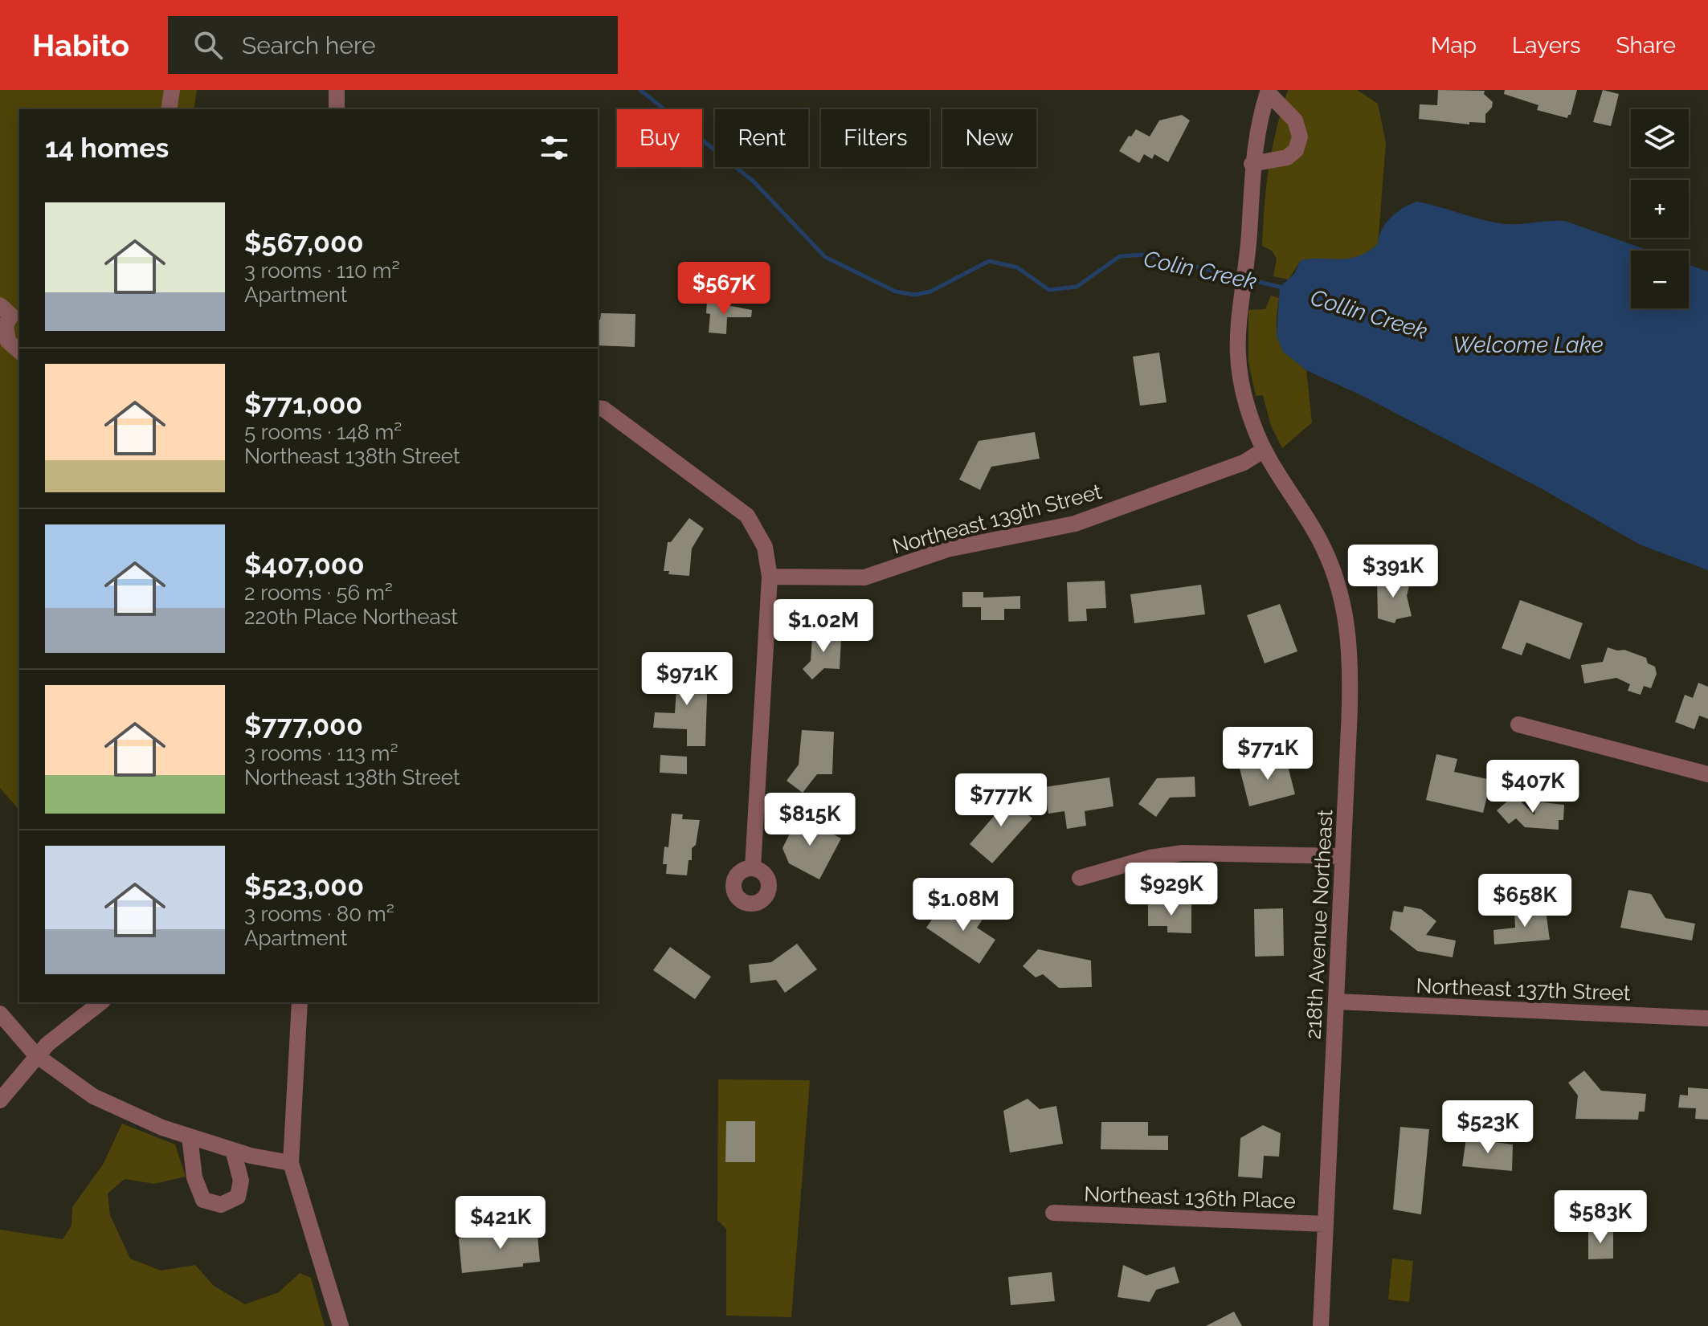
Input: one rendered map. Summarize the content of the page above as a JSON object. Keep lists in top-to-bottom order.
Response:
{
  "streets": {
    "street": [
      "Northeast 139th Street",
      "218th Avenue Northeast",
      "Northeast 137th Street",
      "Northeast 136th Place"
    ]
  },
  "crossings": [
    ["Northeast 139th Street", "218th Avenue Northeast"],
    ["218th Avenue Northeast", "Northeast 137th Street"],
    ["218th Avenue Northeast", "Northeast 136th Place"]
  ],
  "water": ["Colin Creek", "Collin Creek", "Welcome Lake"],
  "page": {
    "header": "Habito",
    "search": "Search here",
    "nav": ["Map", "Layers", "Share"],
    "map_buttons": ["+", "−"],
    "chip": [
      "Buy",
      "Rent",
      "Filters",
      "New"
    ],
    "heading": "14 homes",
    "list": [
      {
        "name": "$567,000",
        "note": "3 rooms · 110 m² · Apartment"
      },
      {
        "name": "$771,000",
        "note": "5 rooms · 148 m² · Northeast 138th Street"
      },
      {
        "name": "$407,000",
        "note": "2 rooms · 56 m² · 220th Place Northeast"
      },
      {
        "name": "$777,000",
        "note": "3 rooms · 113 m² · Northeast 138th Street"
      },
      {
        "name": "$523,000",
        "note": "3 rooms · 80 m² · Apartment"
      }
    ],
    "price": [
      "$567K",
      "$391K",
      "$1.02M",
      "$971K",
      "$771K",
      "$407K",
      "$777K",
      "$815K",
      "$929K",
      "$658K",
      "$1.08M",
      "$523K",
      "$583K",
      "$421K"
    ]
  }
}
